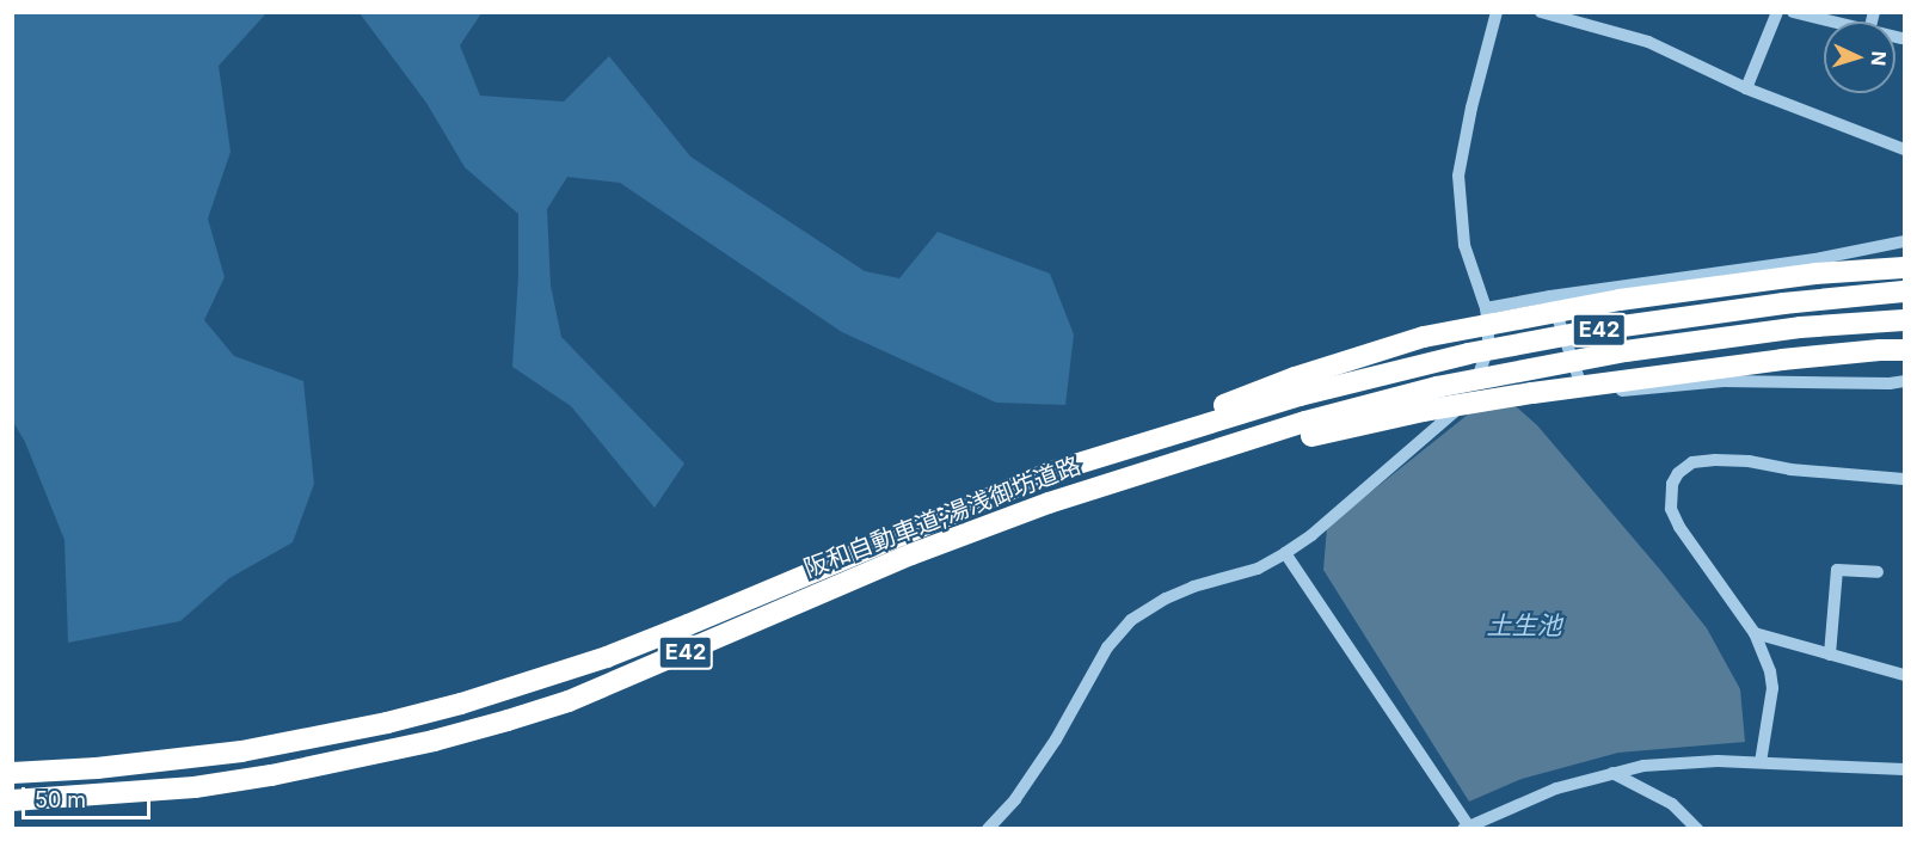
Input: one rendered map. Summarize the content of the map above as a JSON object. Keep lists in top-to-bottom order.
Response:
{
  "streets": {
    "highway": ["E42", "阪和自動車道;湯浅御坊道路"]
  },
  "crossings": [
    ["E42", "阪和自動車道;湯浅御坊道路"]
  ],
  "water": ["土生池"],
  "scale_bar": "50 m",
  "north": "right"
}
